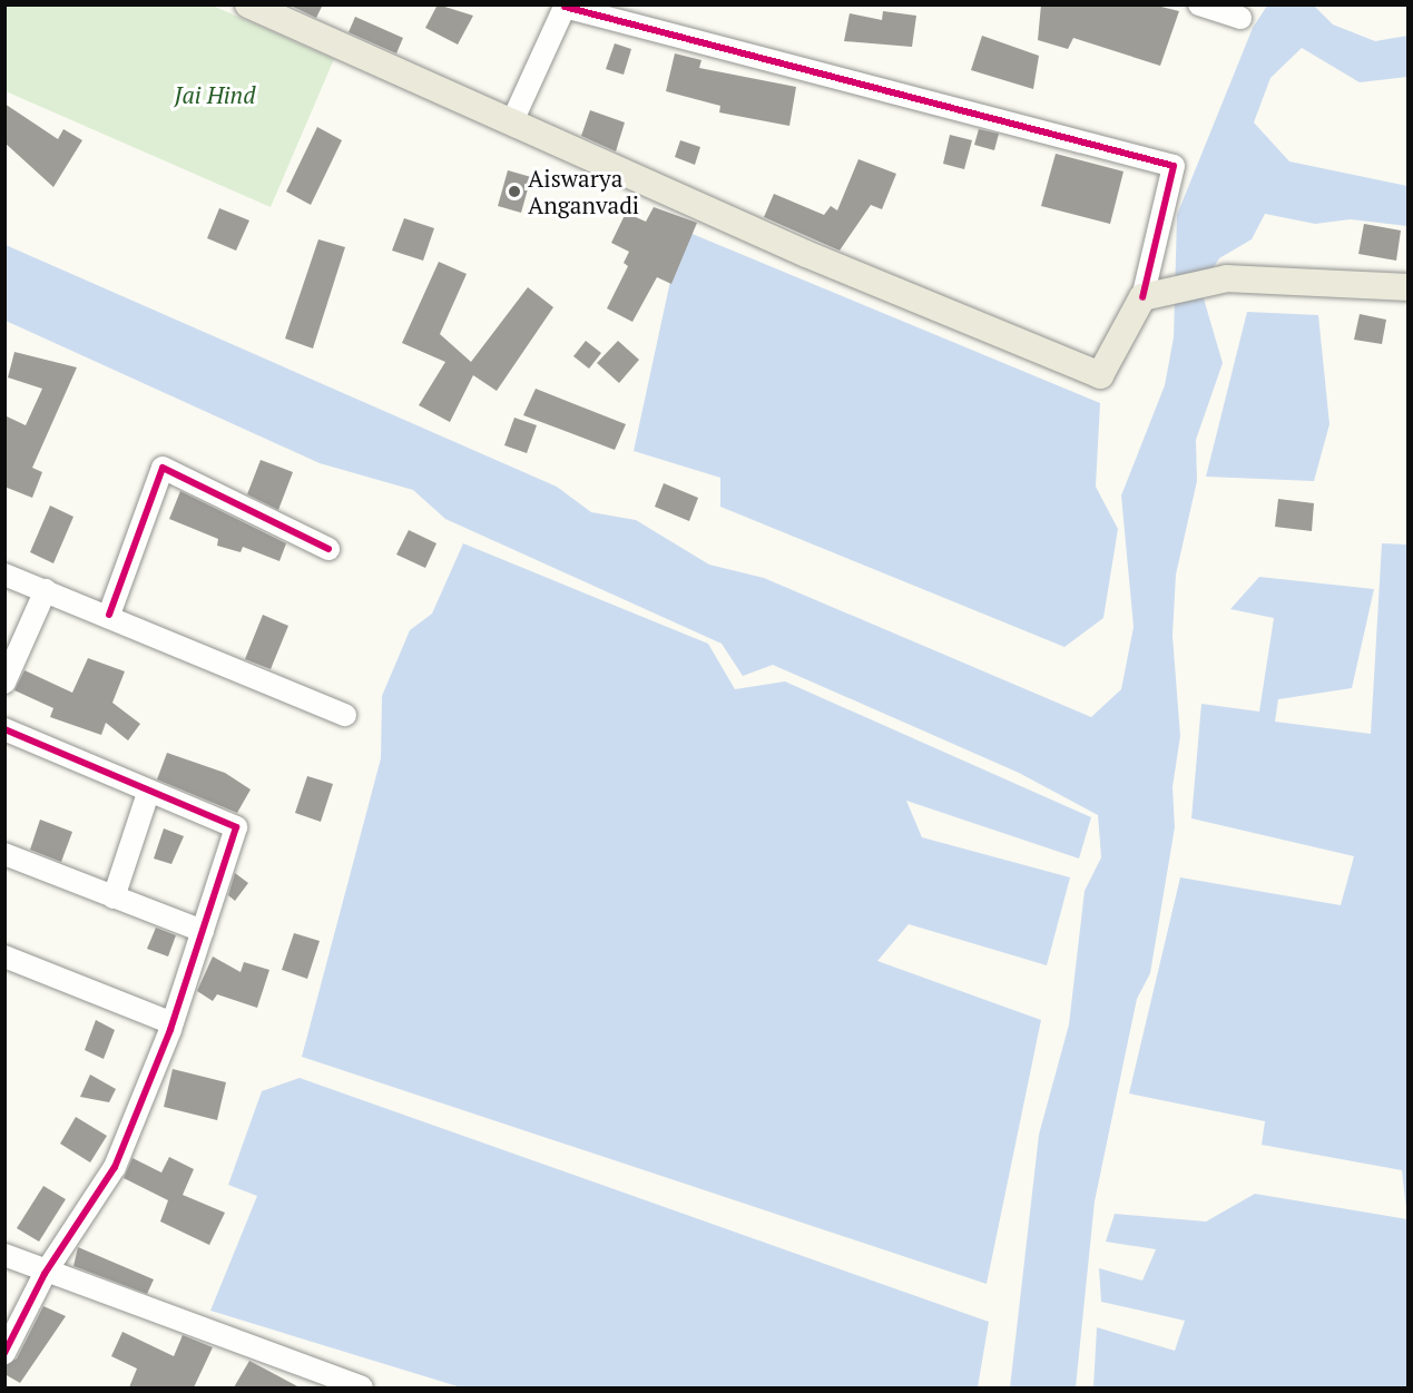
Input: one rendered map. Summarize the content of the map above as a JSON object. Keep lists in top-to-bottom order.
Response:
{
  "parks": ["Jai Hind"],
  "places": ["Aiswarya Anganvadi"]
}
